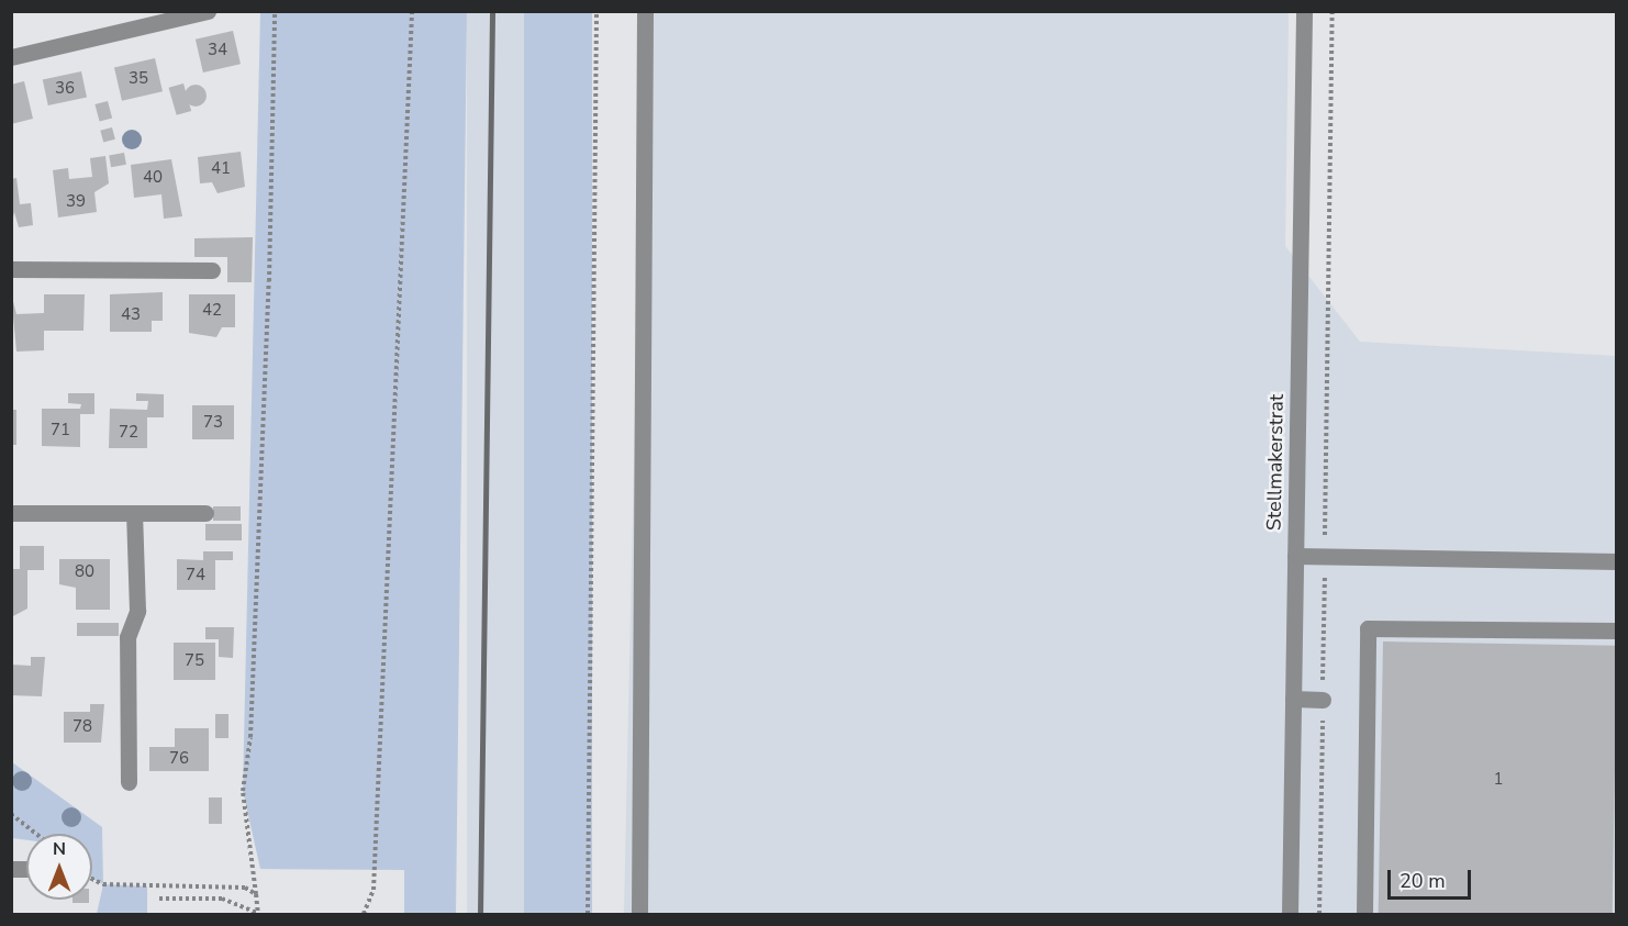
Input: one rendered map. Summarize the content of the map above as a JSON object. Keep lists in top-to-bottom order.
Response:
{
  "streets": {
    "street": ["Stellmakerstrat"]
  },
  "house_numbers": [
    "34",
    "35",
    "36",
    "41",
    "40",
    "39",
    "42",
    "43",
    "73",
    "71",
    "72",
    "80",
    "74",
    "75",
    "78",
    "76",
    "1"
  ],
  "scale_bar": "20 m",
  "north": "top"
}
